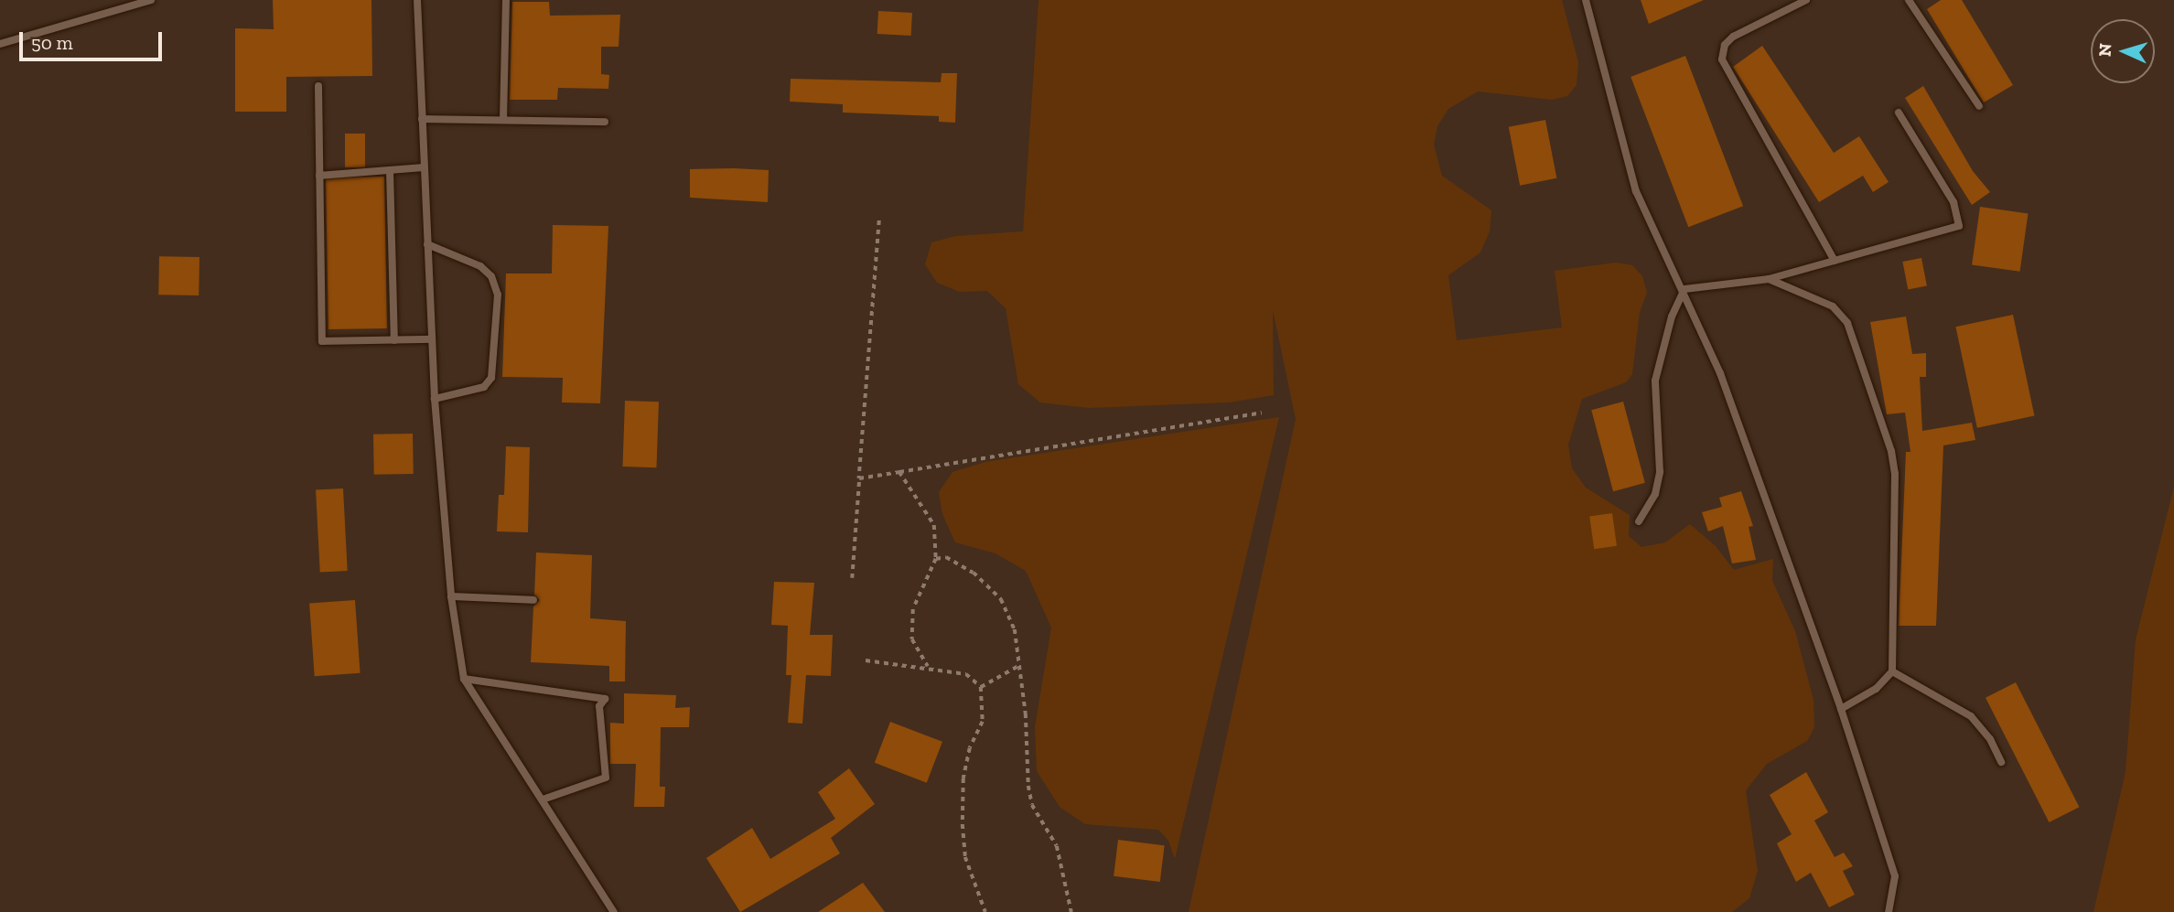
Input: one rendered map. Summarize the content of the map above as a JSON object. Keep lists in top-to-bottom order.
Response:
{
  "scale_bar": "50 m",
  "north": "left"
}
